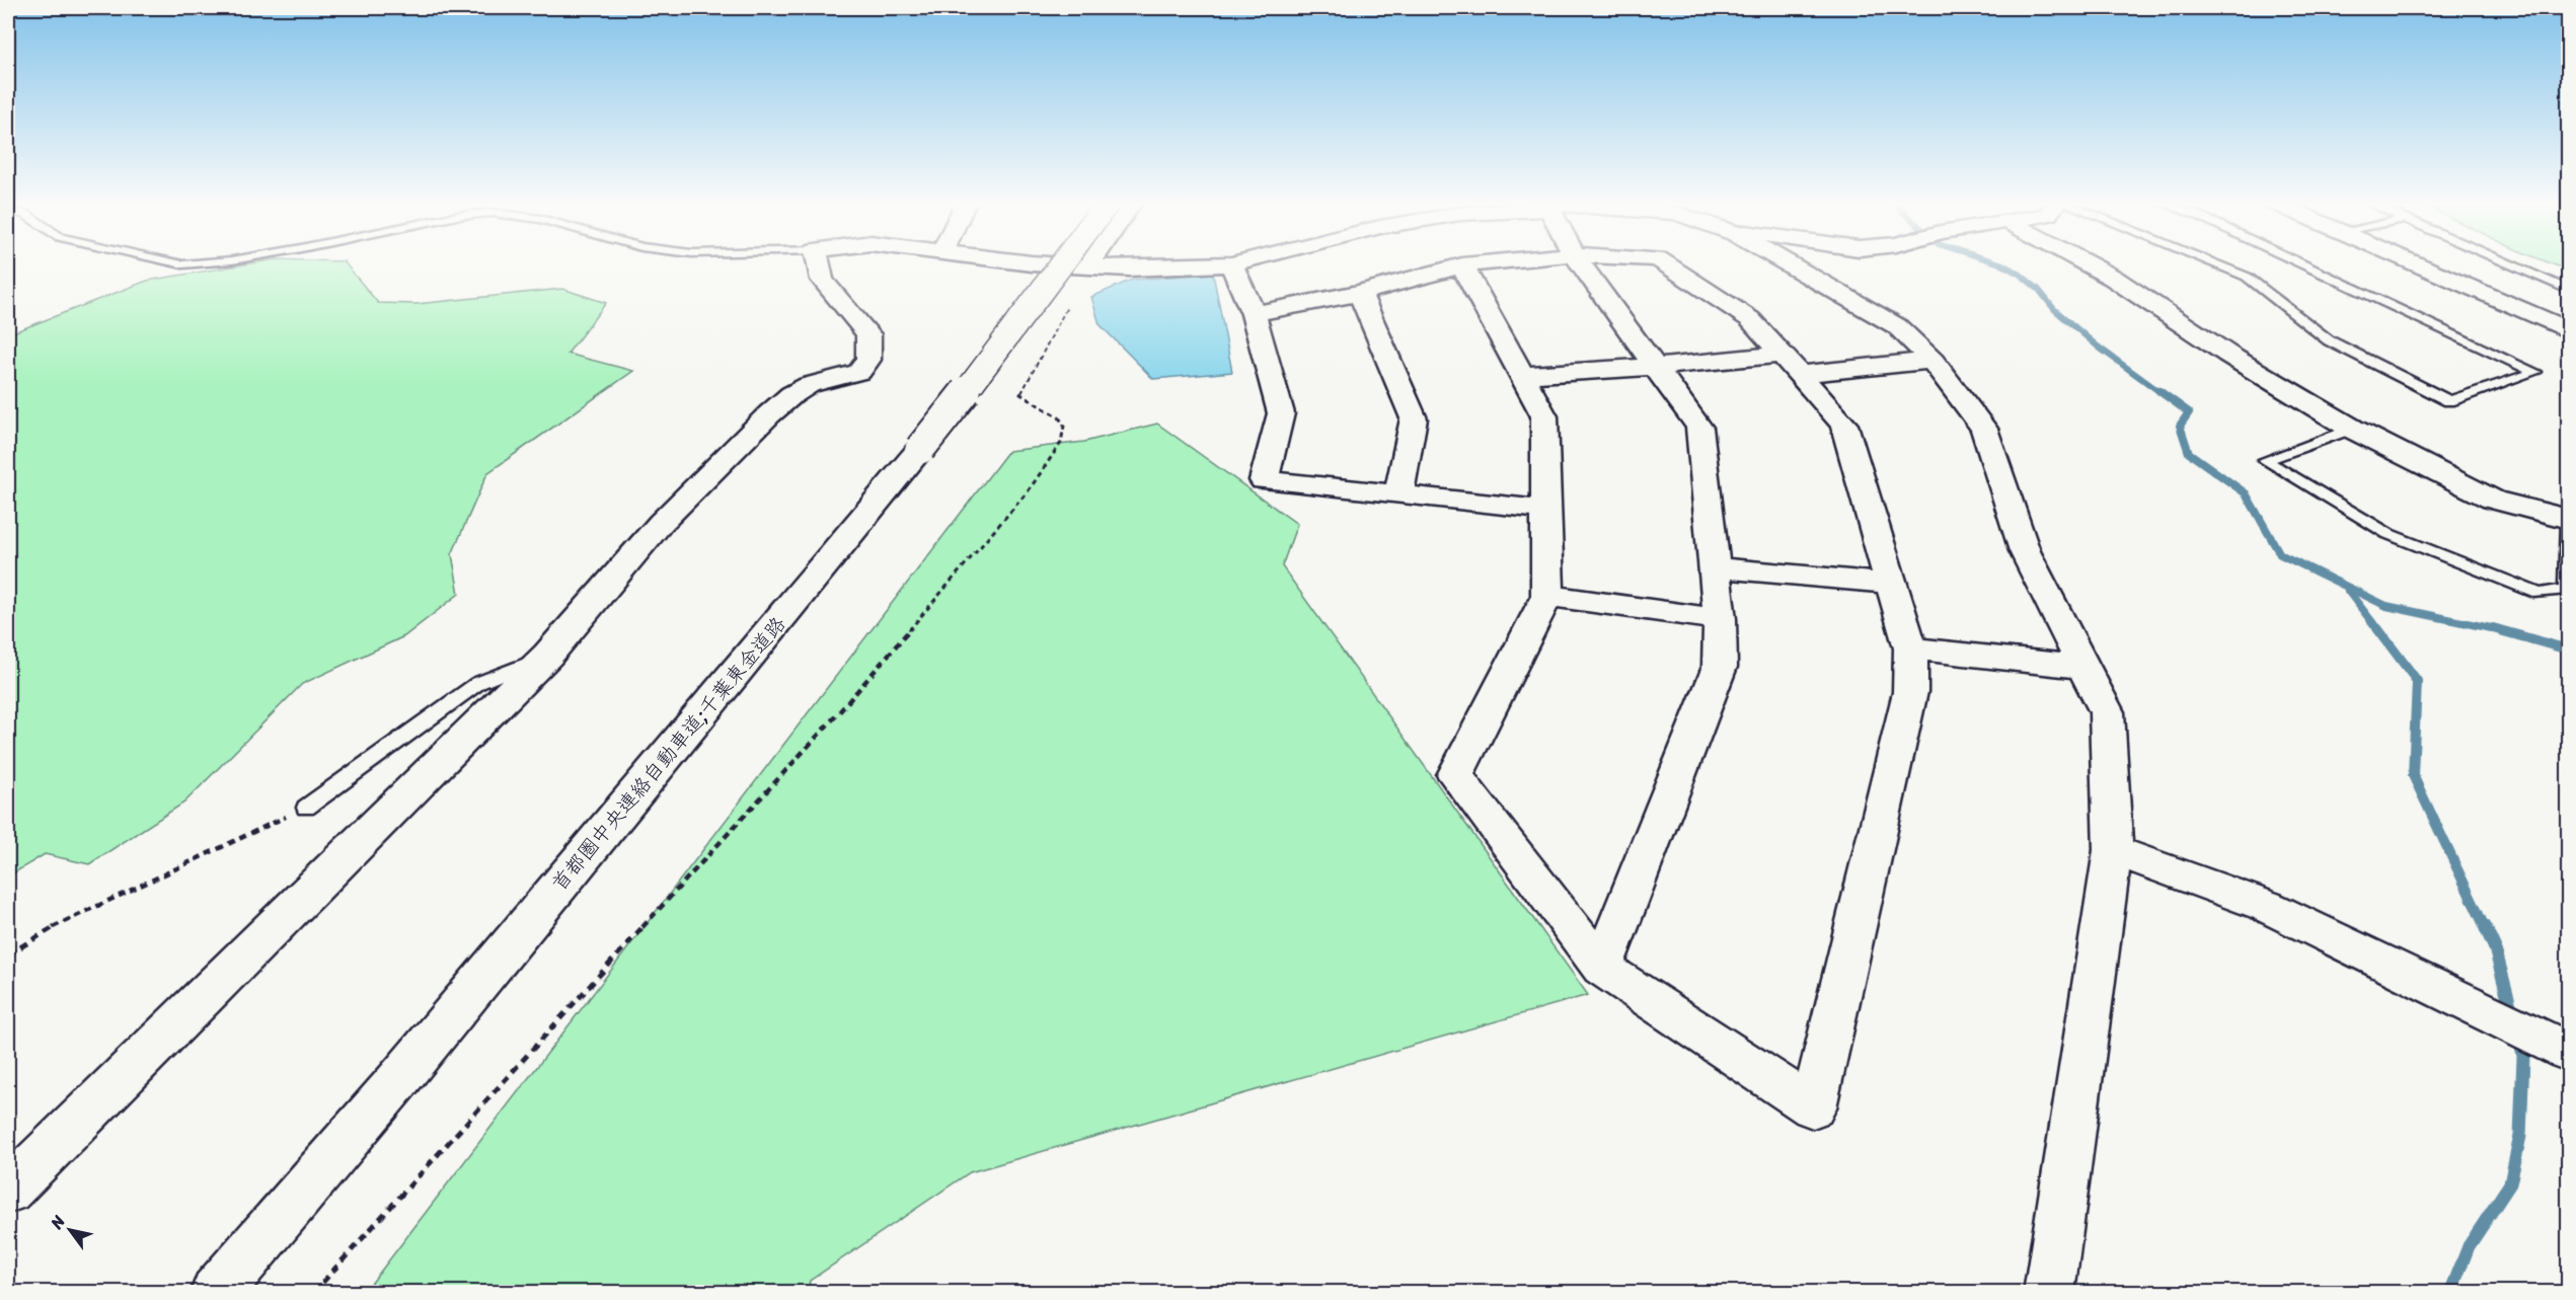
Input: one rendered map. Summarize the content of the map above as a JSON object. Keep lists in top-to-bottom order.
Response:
{
  "streets": {
    "main road": ["首都圏中央連絡自動車道;千葉東金道路"]
  },
  "north": "top left"
}
